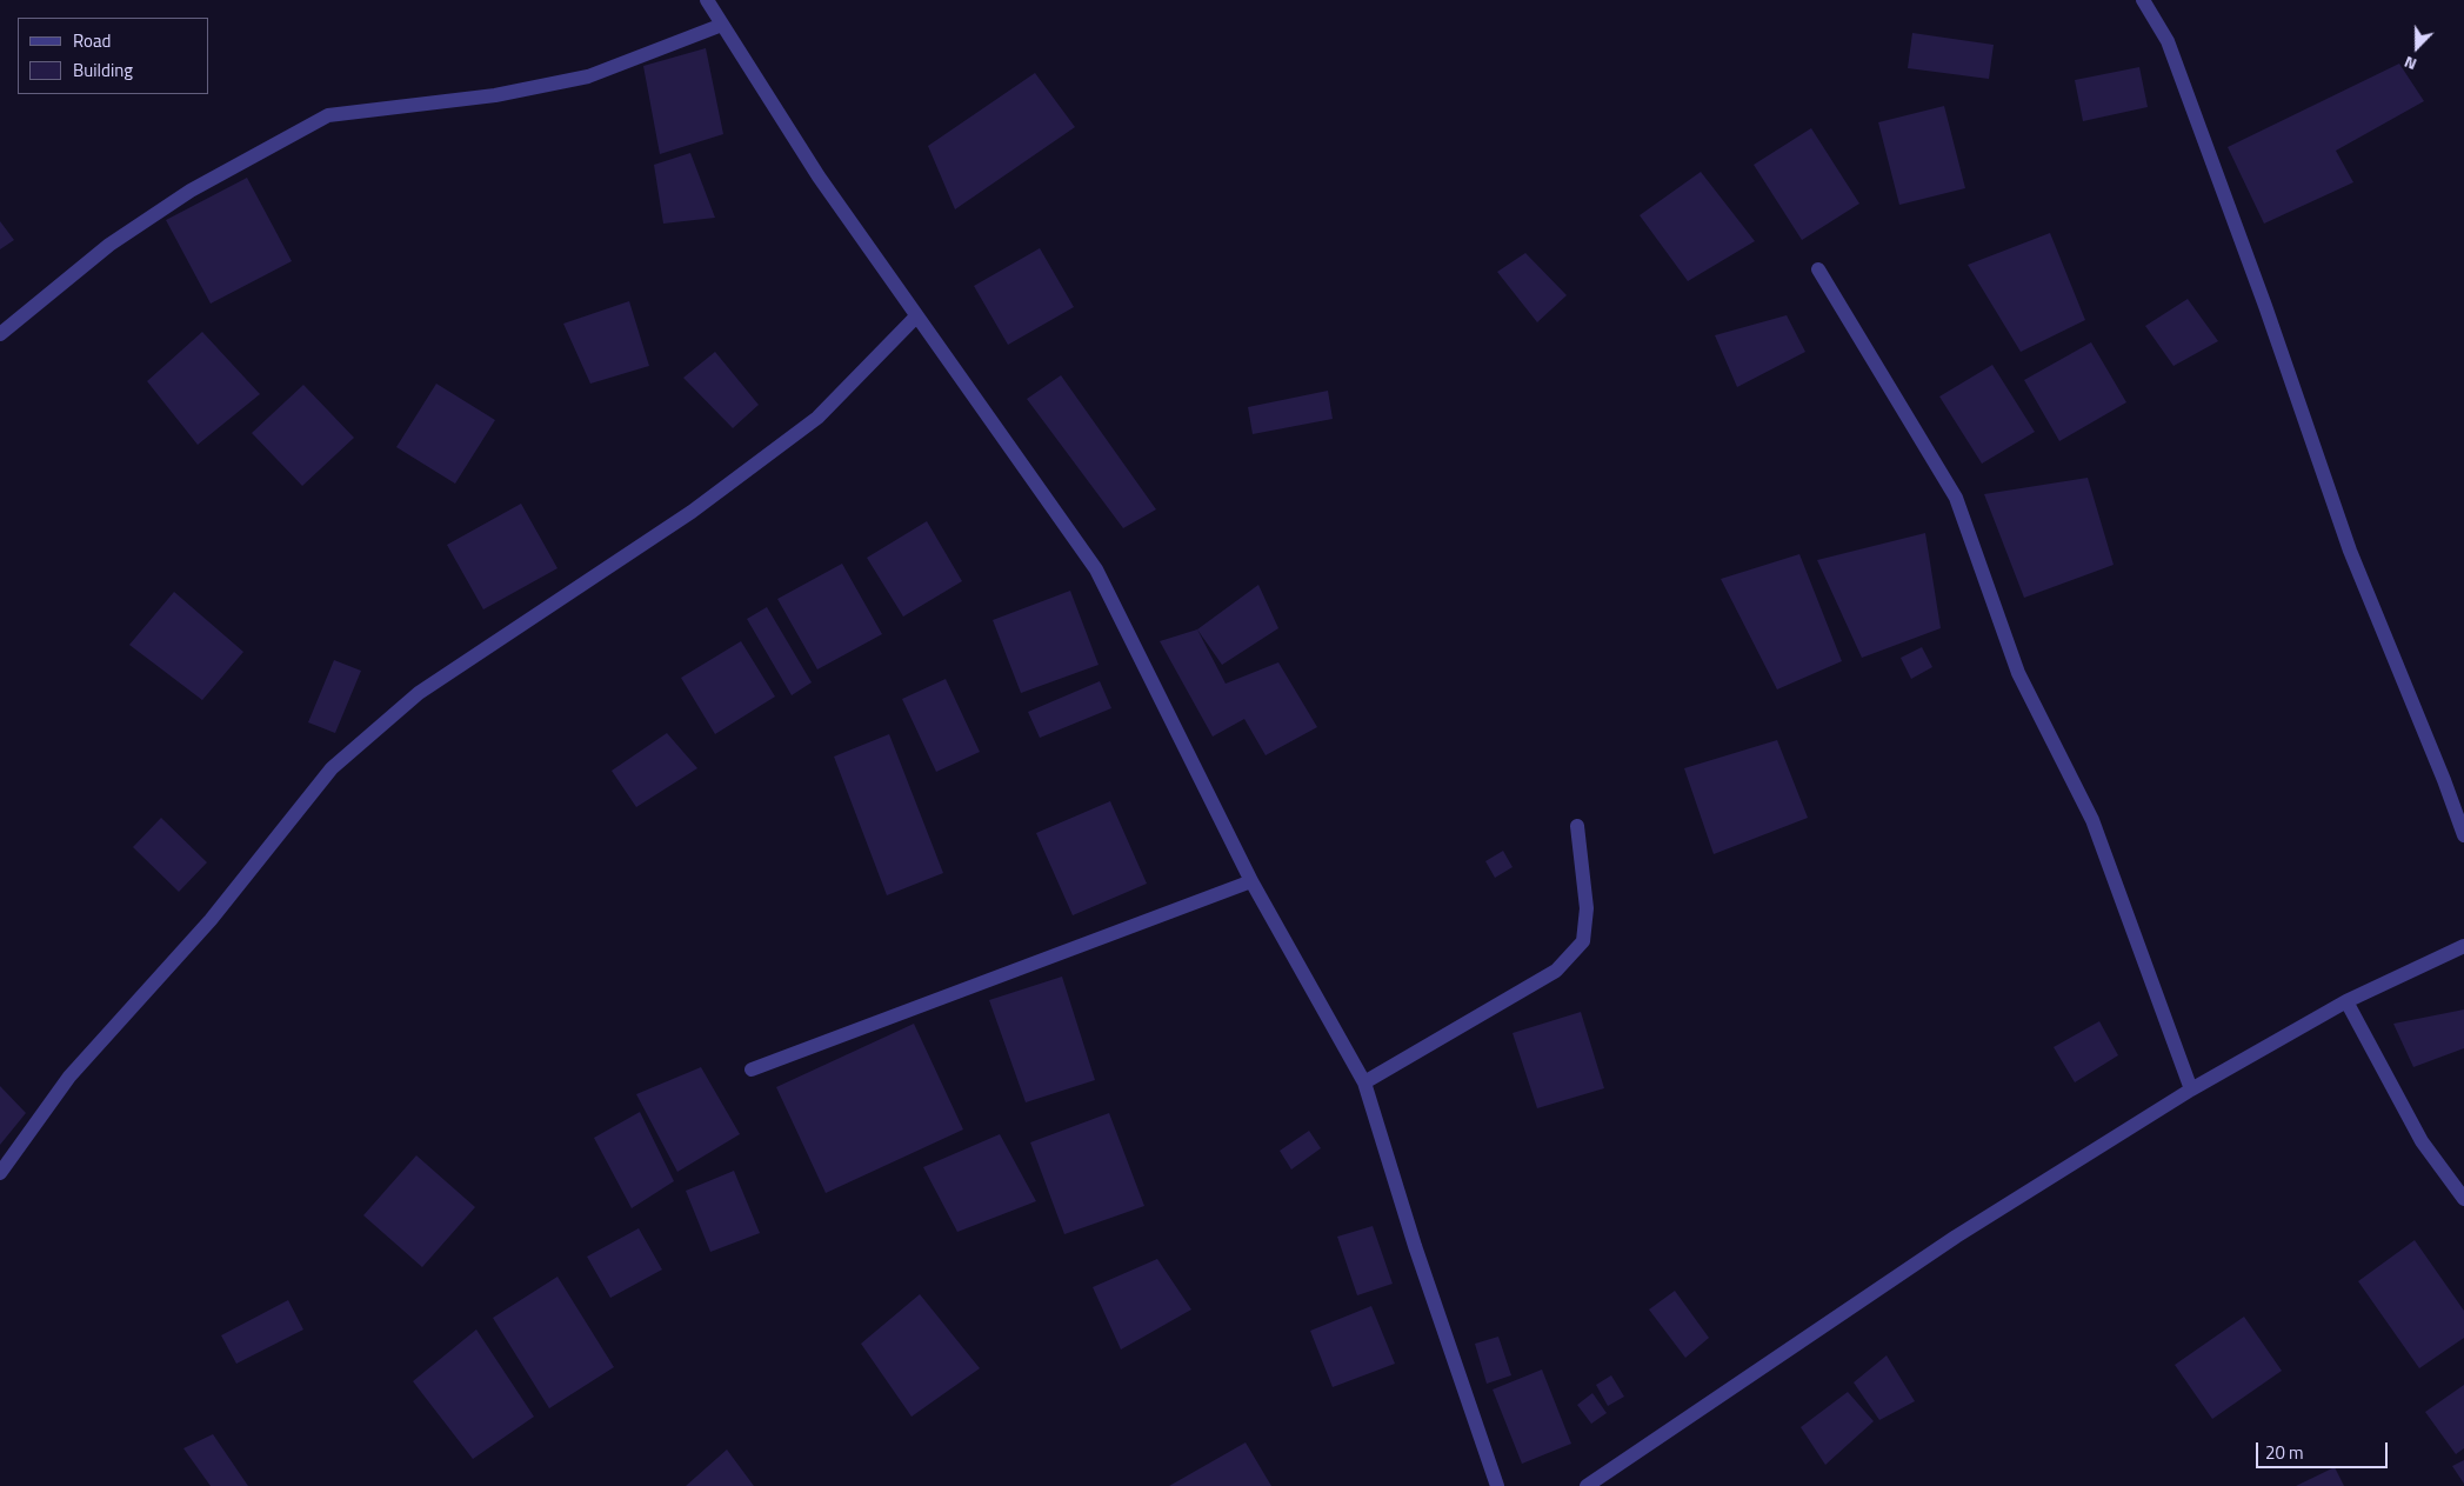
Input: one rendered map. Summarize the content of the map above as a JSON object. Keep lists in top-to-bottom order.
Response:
{
  "legend": ["Road", "Building"],
  "scale_bar": "20 m",
  "north": "bottom"
}
